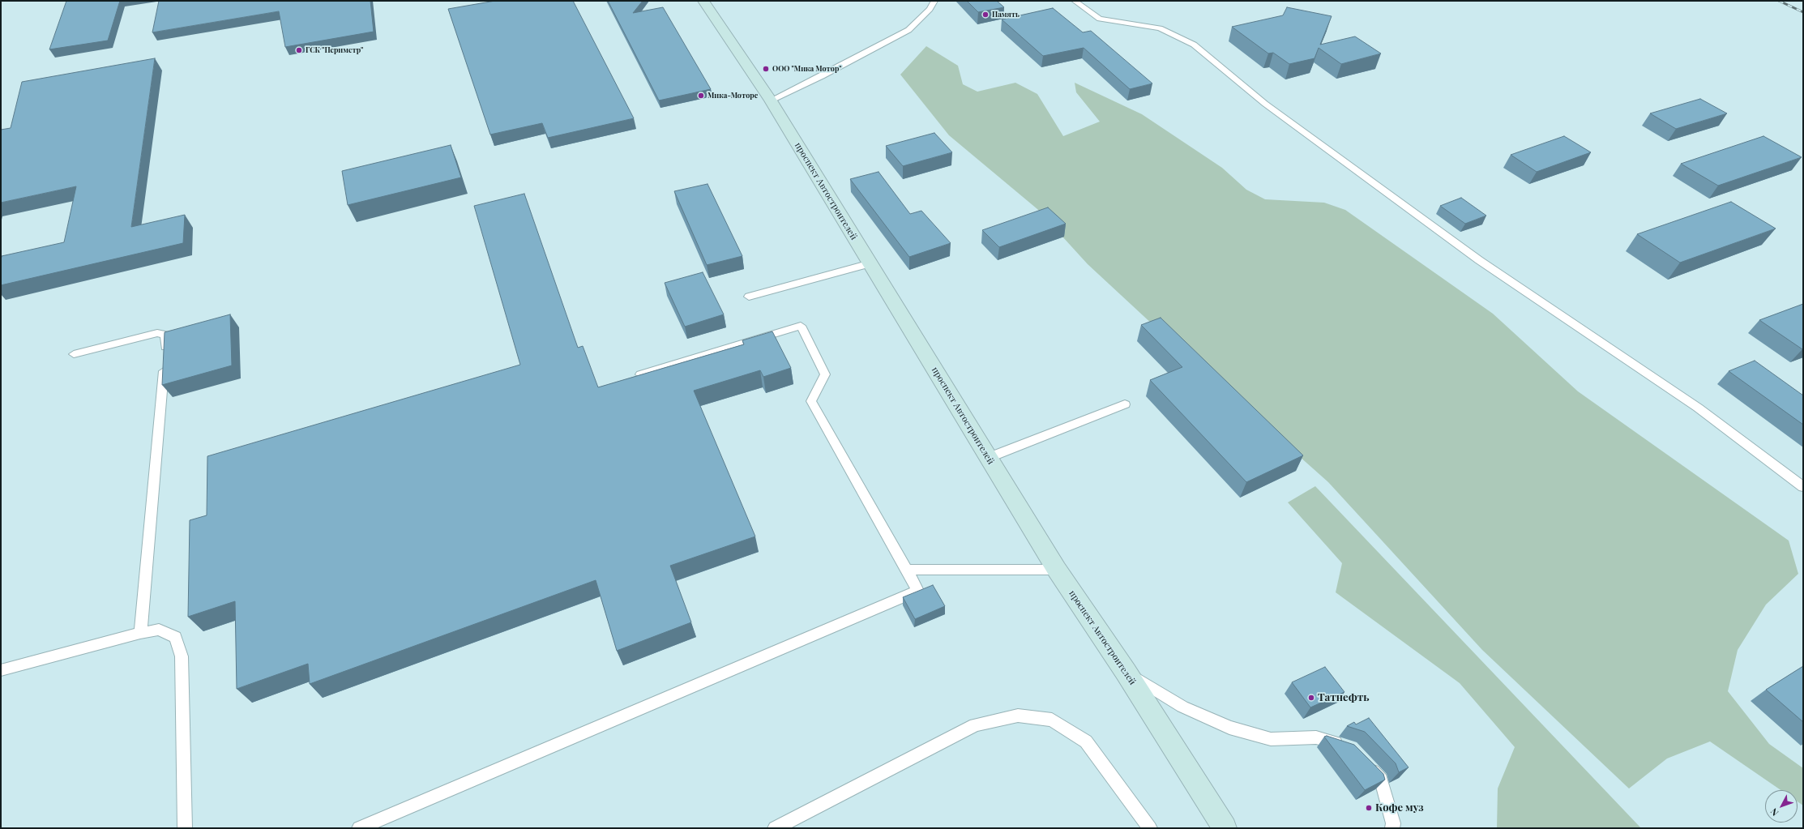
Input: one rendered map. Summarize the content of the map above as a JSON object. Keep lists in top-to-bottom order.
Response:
{
  "streets": {
    "main road": ["проспект Автостроителей"]
  },
  "places": [
    "Память",
    "ГСК \"Периметр\"",
    "ООО \"Мика Мотор\"",
    "Мика-Моторс",
    "Татнефть",
    "Кофе муз"
  ],
  "north": "bottom left"
}
